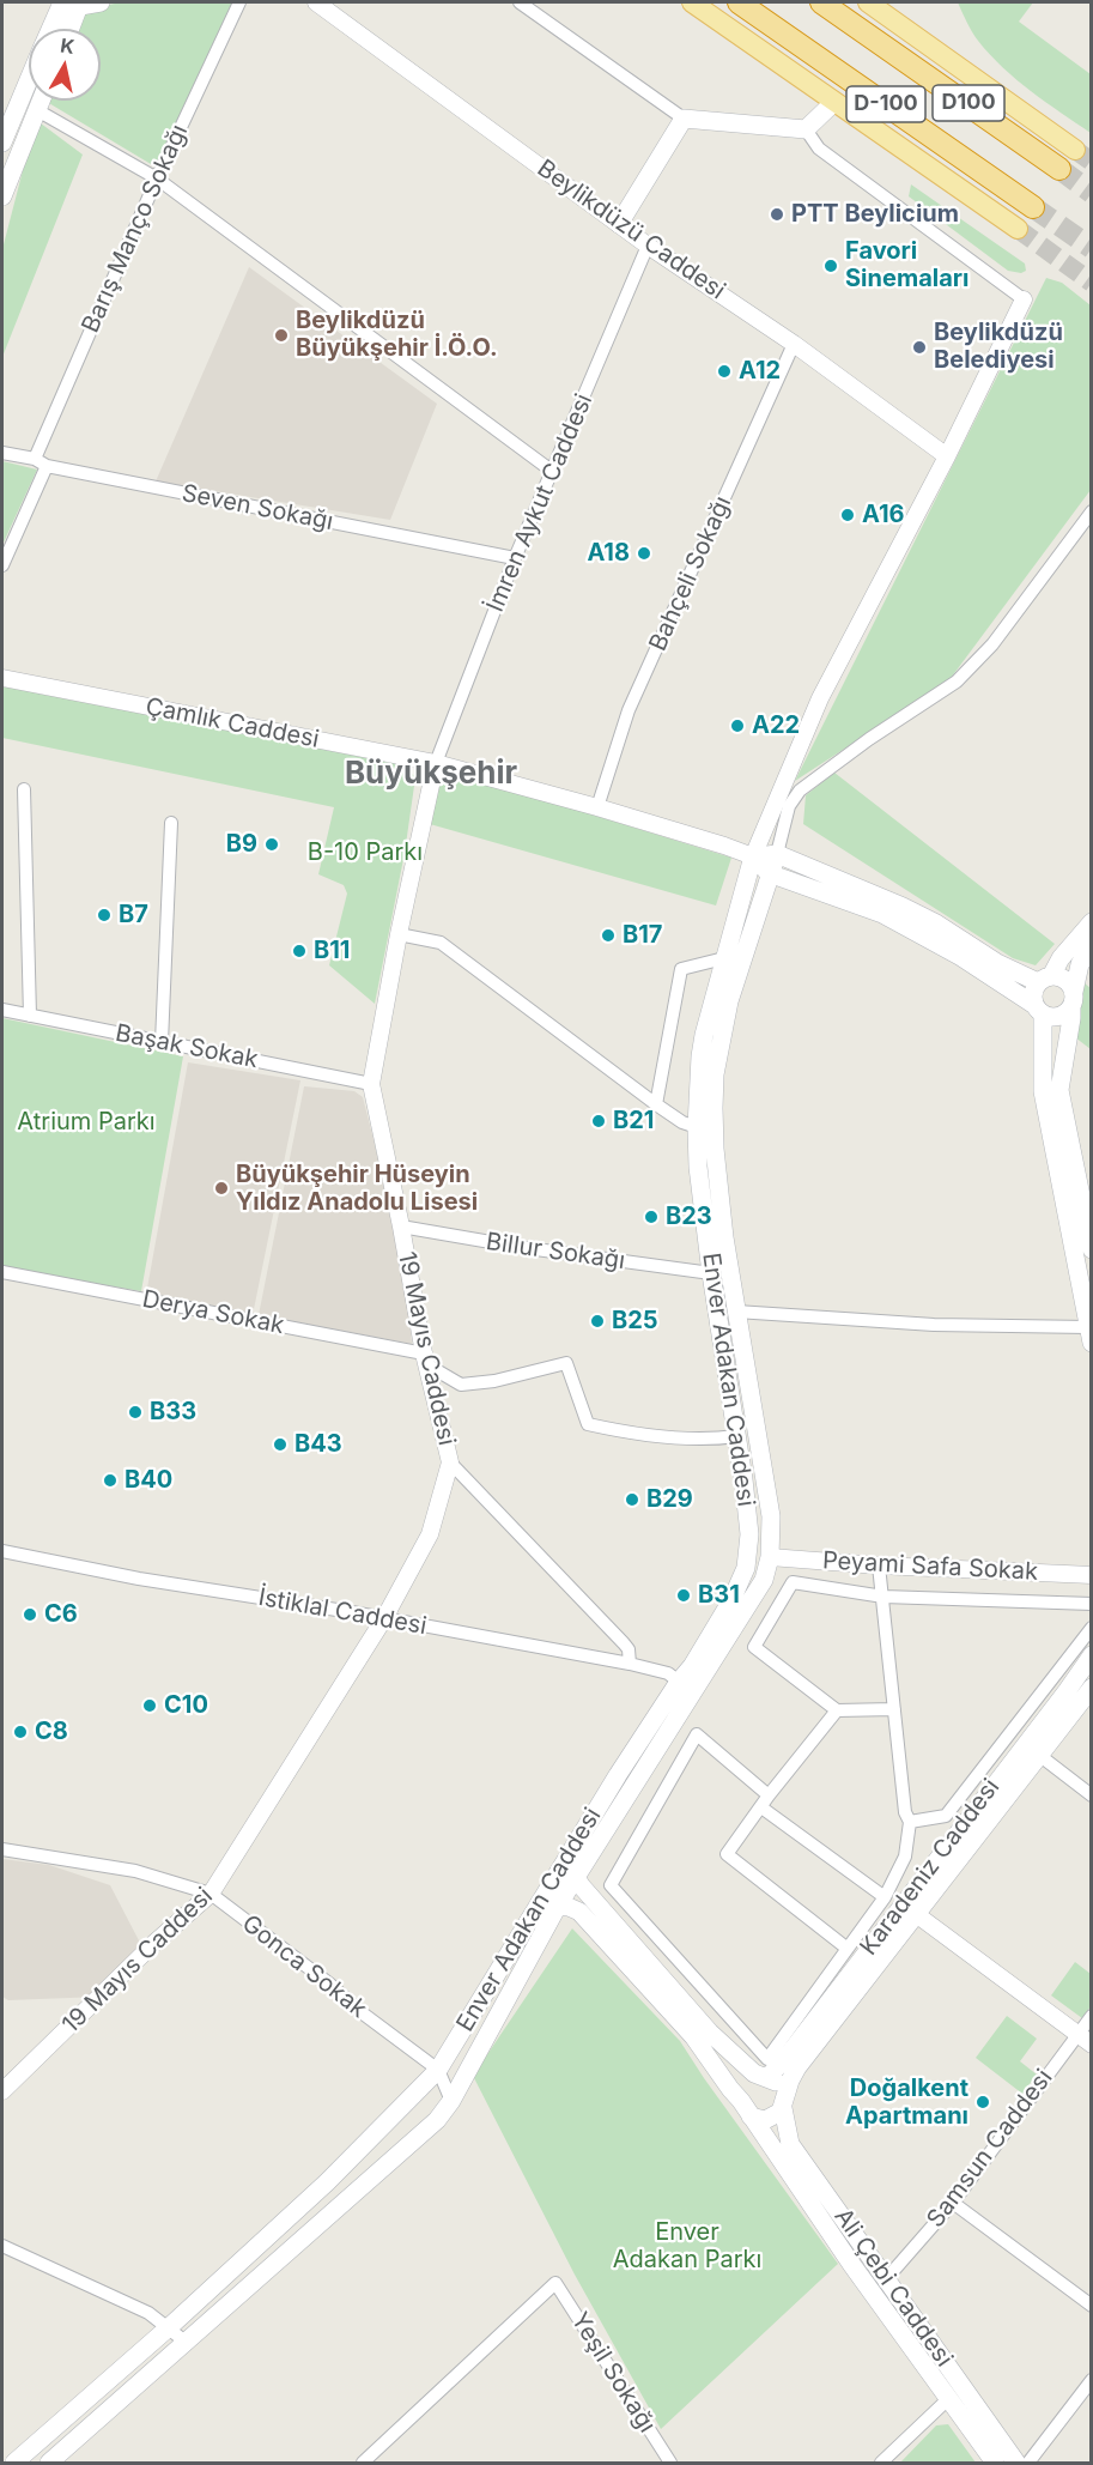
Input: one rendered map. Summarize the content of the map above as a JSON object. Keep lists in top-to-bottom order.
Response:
{
  "streets": {
    "highway": ["D100", "D-100"],
    "main road": ["Enver Adakan Caddesi", "Karadeniz Caddesi", "Ali Çebi Caddesi"],
    "street": [
      "Barış Manço Sokağı",
      "Beylikdüzü Caddesi",
      "İmren Aykut Caddesi",
      "Seven Sokağı",
      "Bahçeli Sokağı",
      "Çamlık Caddesi",
      "Başak Sokak",
      "Billur Sokağı",
      "Derya Sokak",
      "19 Mayıs Caddesi",
      "Peyami Safa Sokak",
      "İstiklal Caddesi",
      "Gonca Sokak",
      "Samsun Caddesi",
      "Yeşil Sokağı"
    ]
  },
  "crossings": [
    ["Barış Manço Sokağı", "Seven Sokağı"],
    ["Beylikdüzü Caddesi", "İmren Aykut Caddesi"],
    ["Beylikdüzü Caddesi", "Bahçeli Sokağı"],
    ["Beylikdüzü Caddesi", "Enver Adakan Caddesi"],
    ["İmren Aykut Caddesi", "Seven Sokağı"],
    ["İmren Aykut Caddesi", "Çamlık Caddesi"],
    ["İmren Aykut Caddesi", "19 Mayıs Caddesi"],
    ["Bahçeli Sokağı", "Çamlık Caddesi"],
    ["Çamlık Caddesi", "19 Mayıs Caddesi"],
    ["Çamlık Caddesi", "Enver Adakan Caddesi"],
    ["Başak Sokak", "19 Mayıs Caddesi"],
    ["Billur Sokağı", "19 Mayıs Caddesi"],
    ["Billur Sokağı", "Enver Adakan Caddesi"],
    ["Derya Sokak", "19 Mayıs Caddesi"],
    ["Derya Sokak", "Enver Adakan Caddesi"],
    ["19 Mayıs Caddesi", "İstiklal Caddesi"],
    ["19 Mayıs Caddesi", "Gonca Sokak"],
    ["Enver Adakan Caddesi", "Peyami Safa Sokak"],
    ["Enver Adakan Caddesi", "İstiklal Caddesi"],
    ["Enver Adakan Caddesi", "Gonca Sokak"],
    ["Enver Adakan Caddesi", "Ali Çebi Caddesi"],
    ["Karadeniz Caddesi", "Ali Çebi Caddesi"],
    ["Samsun Caddesi", "Ali Çebi Caddesi"]
  ],
  "districts": ["Büyükşehir"],
  "parks": ["B-10 Parkı", "Atrium Parkı", "Enver Adakan Parkı"],
  "places": [
    "PTT Beylicium",
    "Favori Sinemaları",
    "Beylikdüzü Büyükşehir İ.Ö.O.",
    "Beylikdüzü Belediyesi",
    "A12",
    "A16",
    "A18",
    "A22",
    "B9",
    "B7",
    "B17",
    "B11",
    "B21",
    "Büyükşehir Hüseyin Yıldız Anadolu Lisesi",
    "B23",
    "B25",
    "B33",
    "B43",
    "B40",
    "B29",
    "B31",
    "C6",
    "C10",
    "C8",
    "Doğalkent Apartmanı"
  ],
  "north": "top"
}
